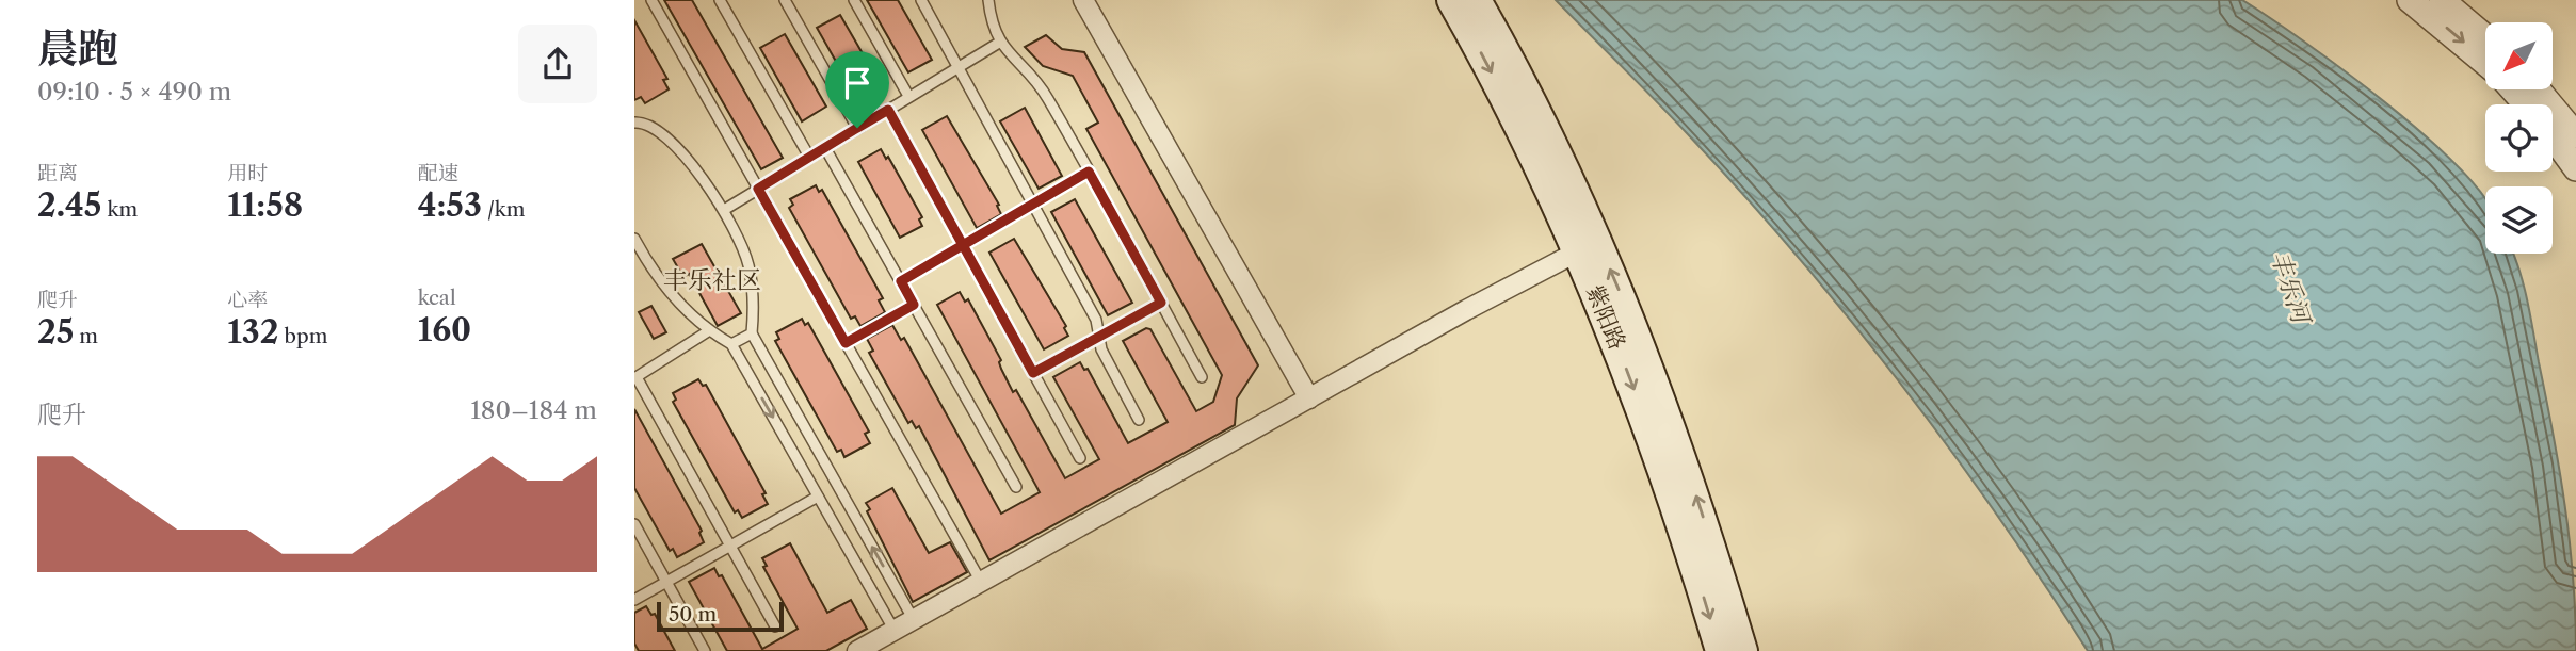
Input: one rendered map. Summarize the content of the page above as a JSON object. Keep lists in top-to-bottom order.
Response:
{
  "streets": {
    "main road": ["紫阳路"]
  },
  "districts": ["丰乐社区"],
  "water": ["丰乐河"],
  "scale_bar": "50 m",
  "north": "bottom left",
  "page": {
    "heading": ["晨跑", "09:10 · 5 × 490 m"],
    "stats": [
      ["距离", "2.45 km"],
      ["用时", "11:58"],
      ["配速", "4:53 /km"],
      ["爬升", "25 m"],
      ["心率", "132 bpm"],
      ["kcal", "160"]
    ],
    "chart": ["爬升", "180–184 m"],
    "scale": "50 m"
  }
}
